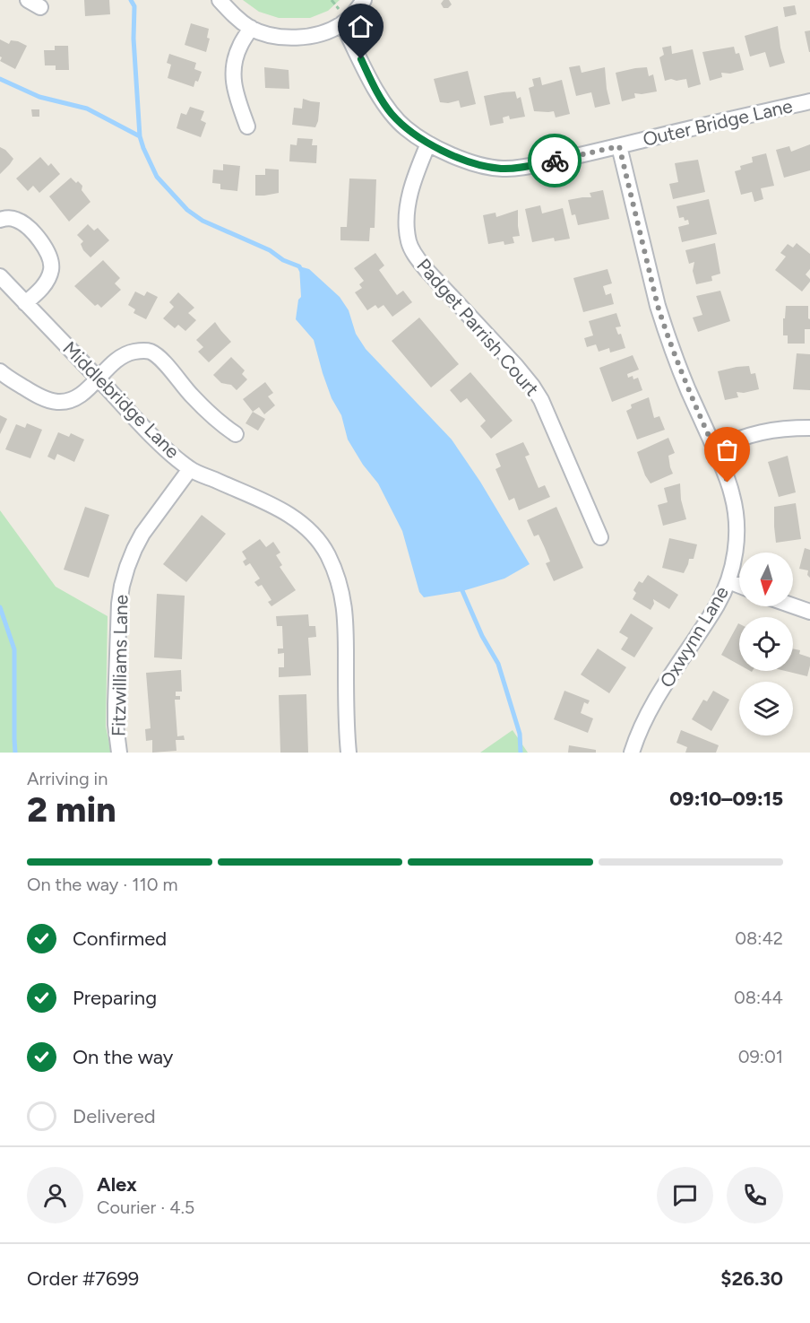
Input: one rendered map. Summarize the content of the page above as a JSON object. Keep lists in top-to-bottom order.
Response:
{
  "streets": {
    "street": [
      "Outer Bridge Lane",
      "Padget Parrish Court",
      "Middlebridge Lane",
      "Oxwynn Lane",
      "Fitzwilliams Lane"
    ]
  },
  "crossings": [
    ["Outer Bridge Lane", "Padget Parrish Court"],
    ["Outer Bridge Lane", "Oxwynn Lane"],
    ["Middlebridge Lane", "Fitzwilliams Lane"]
  ],
  "north": "bottom",
  "page": {
    "heading": ["2 min", "Arriving in", "09:10–09:15"],
    "panel": [
      "Alex",
      "Courier · 4.5",
      "Order #7699",
      "$26.30"
    ],
    "bar": "On the way · 110 m",
    "list": [
      ["Confirmed", "08:42"],
      ["Preparing", "08:44"],
      ["On the way", "09:01"],
      "Delivered"
    ]
  }
}
